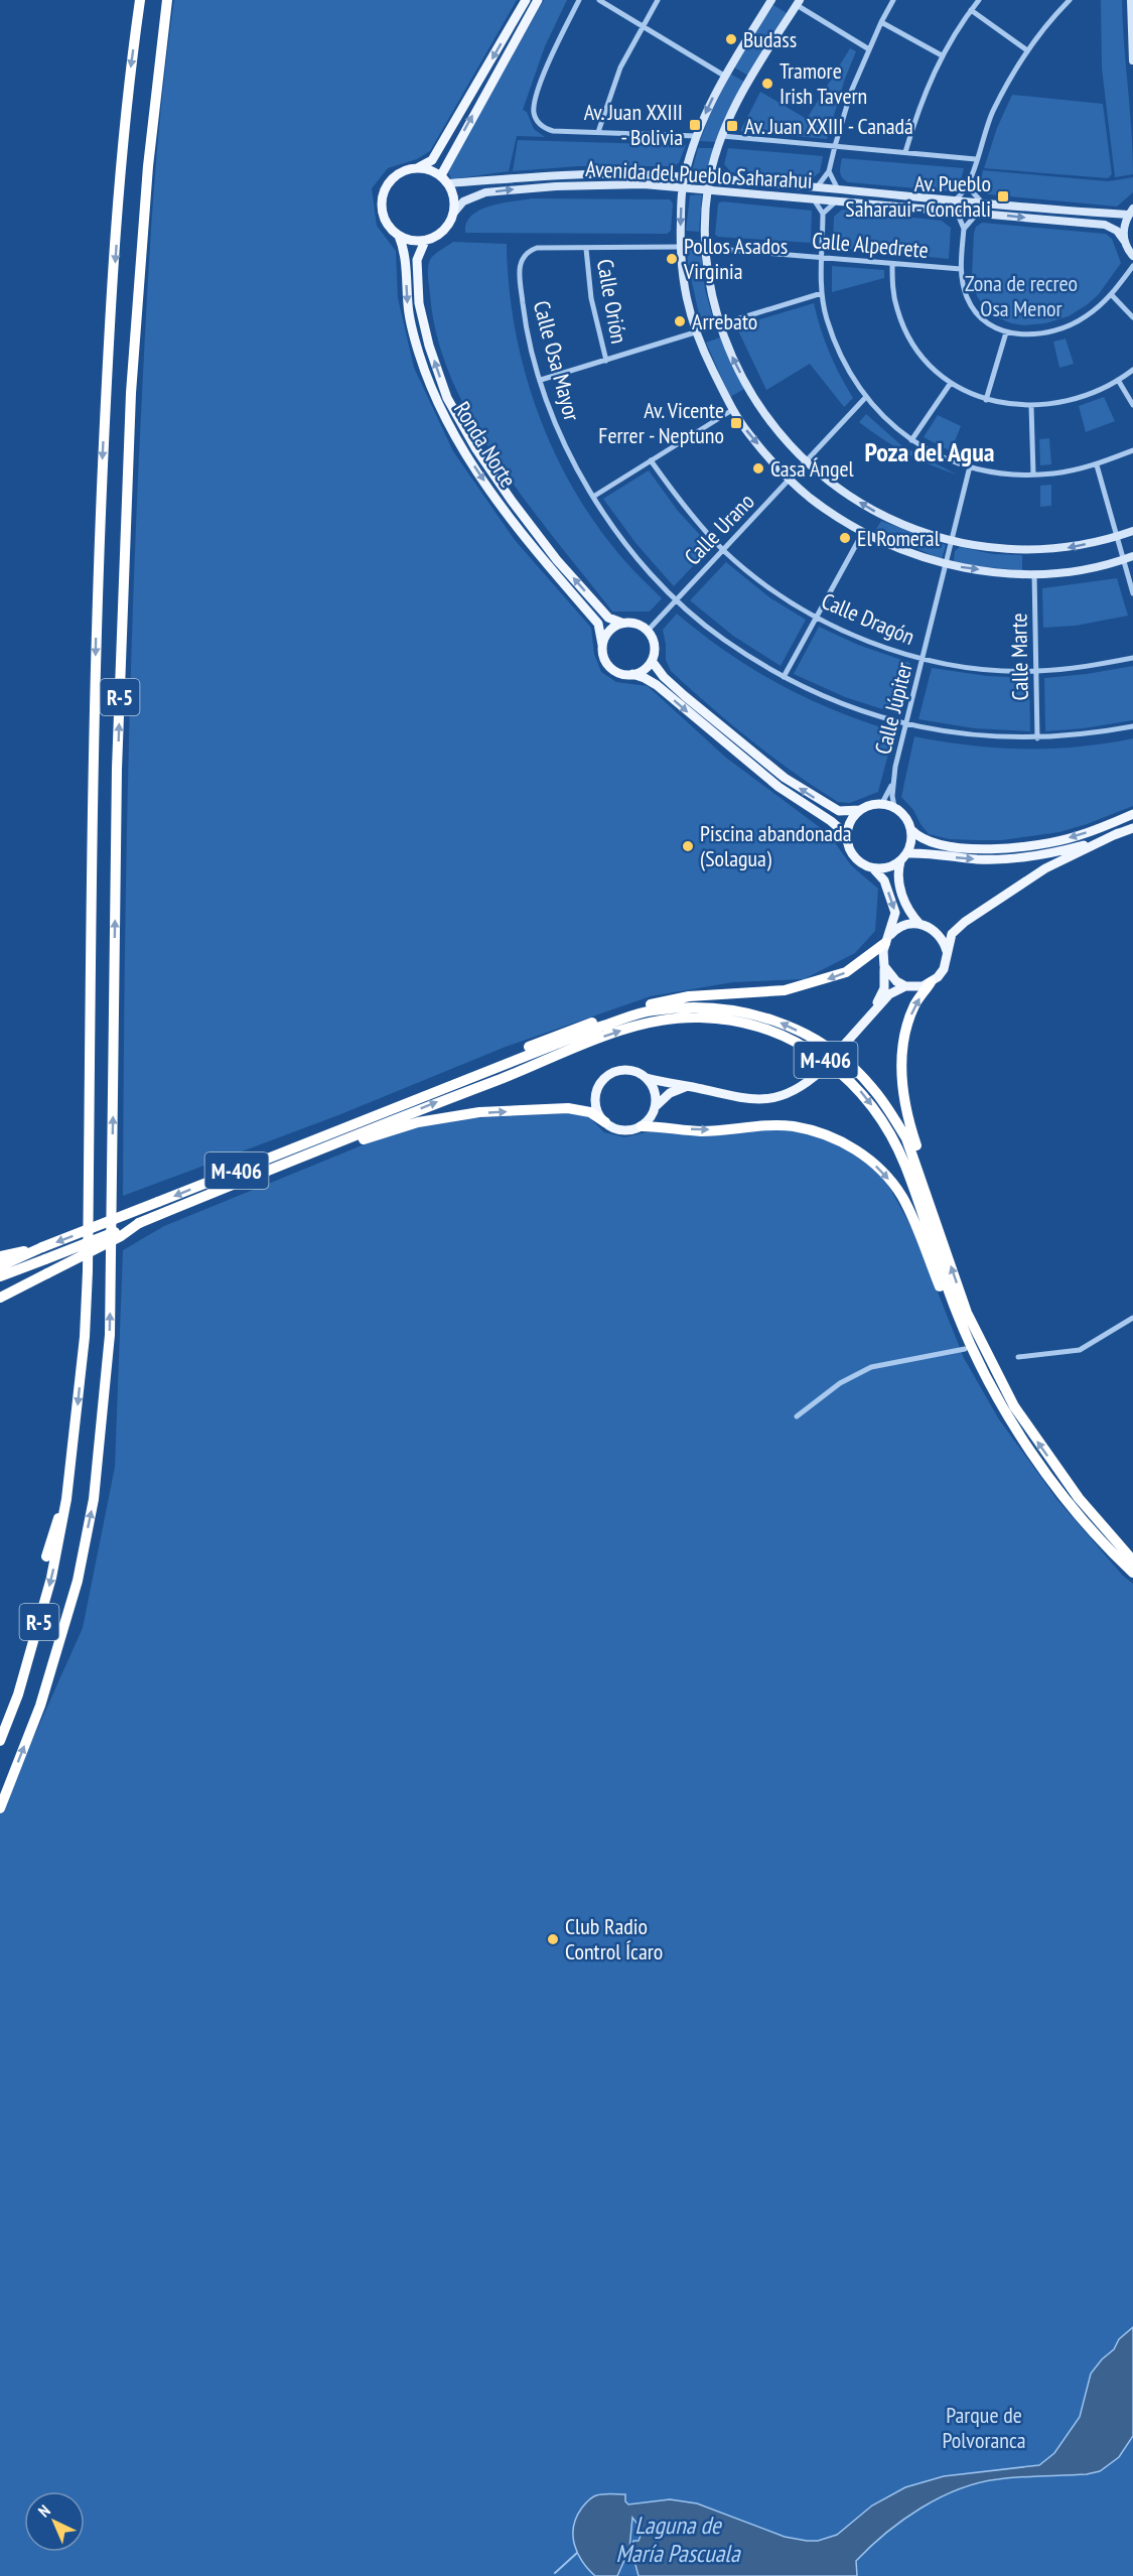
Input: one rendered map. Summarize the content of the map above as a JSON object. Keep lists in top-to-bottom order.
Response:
{
  "streets": {
    "highway": ["R-5", "M-406"],
    "main road": ["Avenida del Pueblo Saharahui", "Ronda Norte"],
    "street": [
      "Calle Alpedrete",
      "Calle Orión",
      "Calle Osa Mayor",
      "Calle Urano",
      "Calle Dragón",
      "Calle Marte",
      "Calle Júpiter"
    ]
  },
  "crossings": [
    ["Avenida del Pueblo Saharahui", "Ronda Norte"],
    ["Calle Orión", "Calle Osa Mayor"],
    ["Calle Osa Mayor", "Calle Urano"],
    ["Calle Osa Mayor", "Calle Marte"],
    ["Calle Osa Mayor", "Calle Júpiter"],
    ["Ronda Norte", "Calle Urano"],
    ["Calle Urano", "Calle Dragón"],
    ["Calle Dragón", "Calle Marte"],
    ["Calle Dragón", "Calle Júpiter"]
  ],
  "districts": ["Poza del Agua"],
  "water": ["Laguna de María Pascuala"],
  "parks": ["Zona de recreo Osa Menor", "Parque de Polvoranca"],
  "places": {
    "other": [
      "Budass",
      "Tramore Irish Tavern",
      "Pollos Asados Virginia",
      "Arrebato",
      "Casa Ángel",
      "El Romeral",
      "Piscina abandonada (Solagua)",
      "Club Radio Control Ícaro"
    ],
    "transit": [
      "Av. Juan XXIII - Bolivia",
      "Av. Juan XXIII - Canadá",
      "Av. Pueblo Saharaui - Conchali",
      "Av. Vicente Ferrer - Neptuno"
    ]
  },
  "north": "top left"
}
